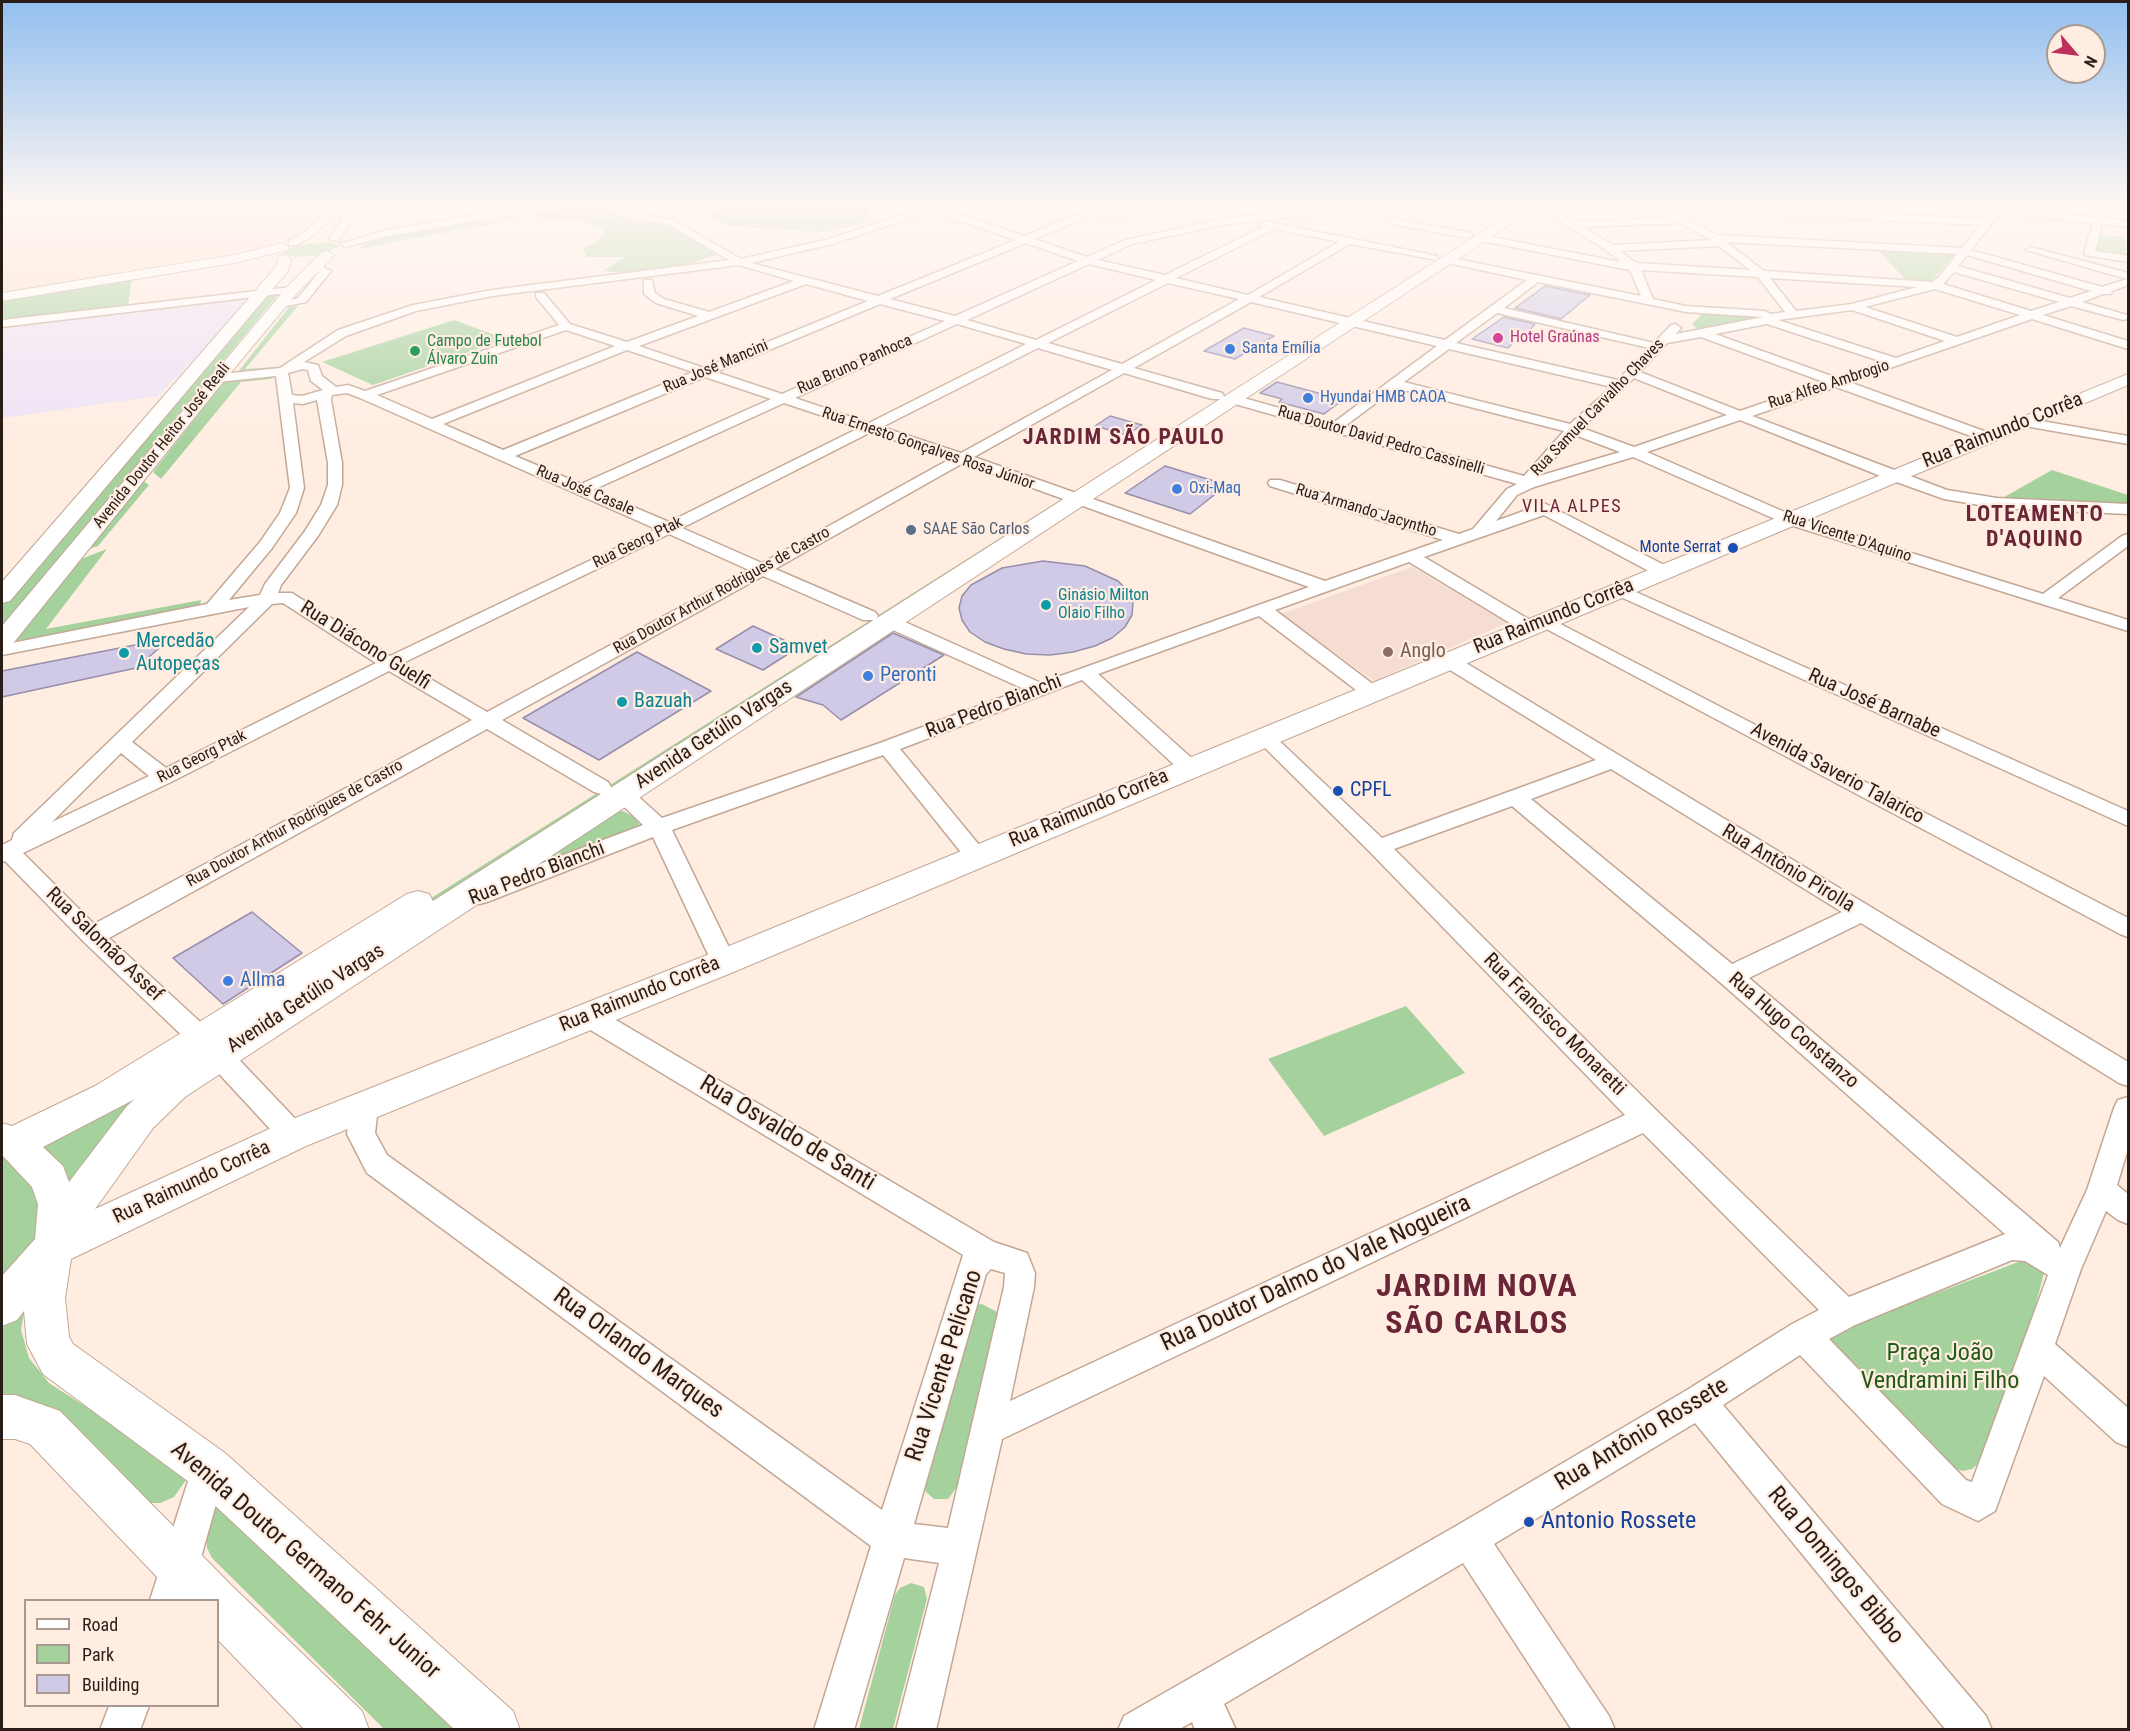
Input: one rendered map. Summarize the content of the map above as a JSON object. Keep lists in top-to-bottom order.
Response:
{
  "streets": {
    "main road": [
      "Rua Raimundo Corrêa",
      "Avenida Doutor Heitor José Reali",
      "Avenida Getúlio Vargas",
      "Avenida Doutor Germano Fehr Junior"
    ],
    "street": [
      "Rua Bruno Panhoca",
      "Rua José Mancini",
      "Rua Alfeo Ambrogio",
      "Rua Samuel Carvalho Chaves",
      "Rua Doutor David Pedro Cassinelli",
      "Rua Ernesto Gonçalves Rosa Júnior",
      "Rua José Casale",
      "Rua Armando Jacyntho",
      "Rua Vicente D'Aquino",
      "Rua Georg Ptak",
      "Rua Doutor Arthur Rodrigues de Castro",
      "Rua Diácono Guelfi",
      "Rua José Barnabe",
      "Rua Pedro Bianchi",
      "Avenida Saverio Talarico",
      "Rua Antônio Pirolla",
      "Rua Salomão Assef",
      "Rua Francisco Monaretti",
      "Rua Hugo Constanzo",
      "Rua Osvaldo de Santi",
      "Rua Doutor Dalmo do Vale Nogueira",
      "Rua Orlando Marques",
      "Rua Vicente Pelicano",
      "Rua Antônio Rossete",
      "Rua Domingos Bibbo"
    ]
  },
  "crossings": [
    ["Rua Bruno Panhoca", "Rua Doutor David Pedro Cassinelli"],
    ["Rua Bruno Panhoca", "Rua Ernesto Gonçalves Rosa Júnior"],
    ["Rua Bruno Panhoca", "Rua José Casale"],
    ["Rua José Mancini", "Rua Doutor David Pedro Cassinelli"],
    ["Rua José Mancini", "Rua Ernesto Gonçalves Rosa Júnior"],
    ["Rua José Mancini", "Rua José Casale"],
    ["Rua Alfeo Ambrogio", "Rua Samuel Carvalho Chaves"],
    ["Rua Alfeo Ambrogio", "Rua Doutor David Pedro Cassinelli"],
    ["Rua Alfeo Ambrogio", "Rua Vicente D'Aquino"],
    ["Rua Samuel Carvalho Chaves", "Rua Doutor David Pedro Cassinelli"],
    ["Rua Samuel Carvalho Chaves", "Rua Vicente D'Aquino"],
    ["Rua Samuel Carvalho Chaves", "Rua Pedro Bianchi"],
    ["Rua Raimundo Corrêa", "Rua Vicente D'Aquino"],
    ["Rua Raimundo Corrêa", "Rua José Barnabe"],
    ["Rua Raimundo Corrêa", "Avenida Getúlio Vargas"],
    ["Rua Raimundo Corrêa", "Avenida Saverio Talarico"],
    ["Rua Raimundo Corrêa", "Rua Antônio Pirolla"],
    ["Rua Raimundo Corrêa", "Rua Salomão Assef"],
    ["Rua Raimundo Corrêa", "Rua Francisco Monaretti"],
    ["Rua Raimundo Corrêa", "Rua Osvaldo de Santi"],
    ["Rua Raimundo Corrêa", "Rua Orlando Marques"],
    ["Rua Raimundo Corrêa", "Avenida Doutor Germano Fehr Junior"],
    ["Rua Doutor David Pedro Cassinelli", "Rua Georg Ptak"],
    ["Rua Doutor David Pedro Cassinelli", "Rua Doutor Arthur Rodrigues de Castro"],
    ["Rua Doutor David Pedro Cassinelli", "Avenida Getúlio Vargas"],
    ["Rua Ernesto Gonçalves Rosa Júnior", "Rua Georg Ptak"],
    ["Rua Ernesto Gonçalves Rosa Júnior", "Rua Doutor Arthur Rodrigues de Castro"],
    ["Rua Ernesto Gonçalves Rosa Júnior", "Rua Pedro Bianchi"],
    ["Rua Ernesto Gonçalves Rosa Júnior", "Avenida Getúlio Vargas"],
    ["Rua José Casale", "Rua Georg Ptak"],
    ["Rua José Casale", "Rua Doutor Arthur Rodrigues de Castro"],
    ["Rua José Casale", "Rua Pedro Bianchi"],
    ["Rua José Casale", "Avenida Getúlio Vargas"],
    ["Rua Armando Jacyntho", "Rua Pedro Bianchi"],
    ["Rua Georg Ptak", "Rua Diácono Guelfi"],
    ["Rua Georg Ptak", "Rua Salomão Assef"],
    ["Rua Doutor Arthur Rodrigues de Castro", "Rua Diácono Guelfi"],
    ["Rua Doutor Arthur Rodrigues de Castro", "Rua Salomão Assef"],
    ["Rua Diácono Guelfi", "Rua Pedro Bianchi"],
    ["Rua Diácono Guelfi", "Avenida Getúlio Vargas"],
    ["Rua Pedro Bianchi", "Avenida Getúlio Vargas"],
    ["Rua Pedro Bianchi", "Avenida Saverio Talarico"],
    ["Avenida Getúlio Vargas", "Rua Salomão Assef"],
    ["Avenida Getúlio Vargas", "Avenida Doutor Germano Fehr Junior"],
    ["Rua Francisco Monaretti", "Rua Doutor Dalmo do Vale Nogueira"],
    ["Rua Francisco Monaretti", "Rua Antônio Rossete"],
    ["Rua Hugo Constanzo", "Rua Antônio Rossete"],
    ["Rua Osvaldo de Santi", "Rua Vicente Pelicano"],
    ["Rua Doutor Dalmo do Vale Nogueira", "Rua Vicente Pelicano"],
    ["Rua Orlando Marques", "Rua Vicente Pelicano"],
    ["Rua Antônio Rossete", "Rua Domingos Bibbo"]
  ],
  "districts": [
    "JARDIM SÃO PAULO",
    "VILA ALPES",
    "LOTEAMENTO D'AQUINO",
    "JARDIM NOVA SÃO CARLOS"
  ],
  "parks": ["Praça João Vendramini Filho"],
  "places": [
    "Hotel Graúnas",
    "Santa Emília",
    "Campo de Futebol Álvaro Zuin",
    "Hyundai HMB CAOA",
    "Oxi-Maq",
    "SAAE São Carlos",
    "Monte Serrat",
    "Ginásio Milton Olaio Filho",
    "Samvet",
    "Anglo",
    "Mercedão Autopeças",
    "Peronti",
    "Bazuah",
    "CPFL",
    "Allma",
    "Antonio Rossete"
  ],
  "legend": ["Road", "Park", "Building"],
  "north": "bottom right"
}
